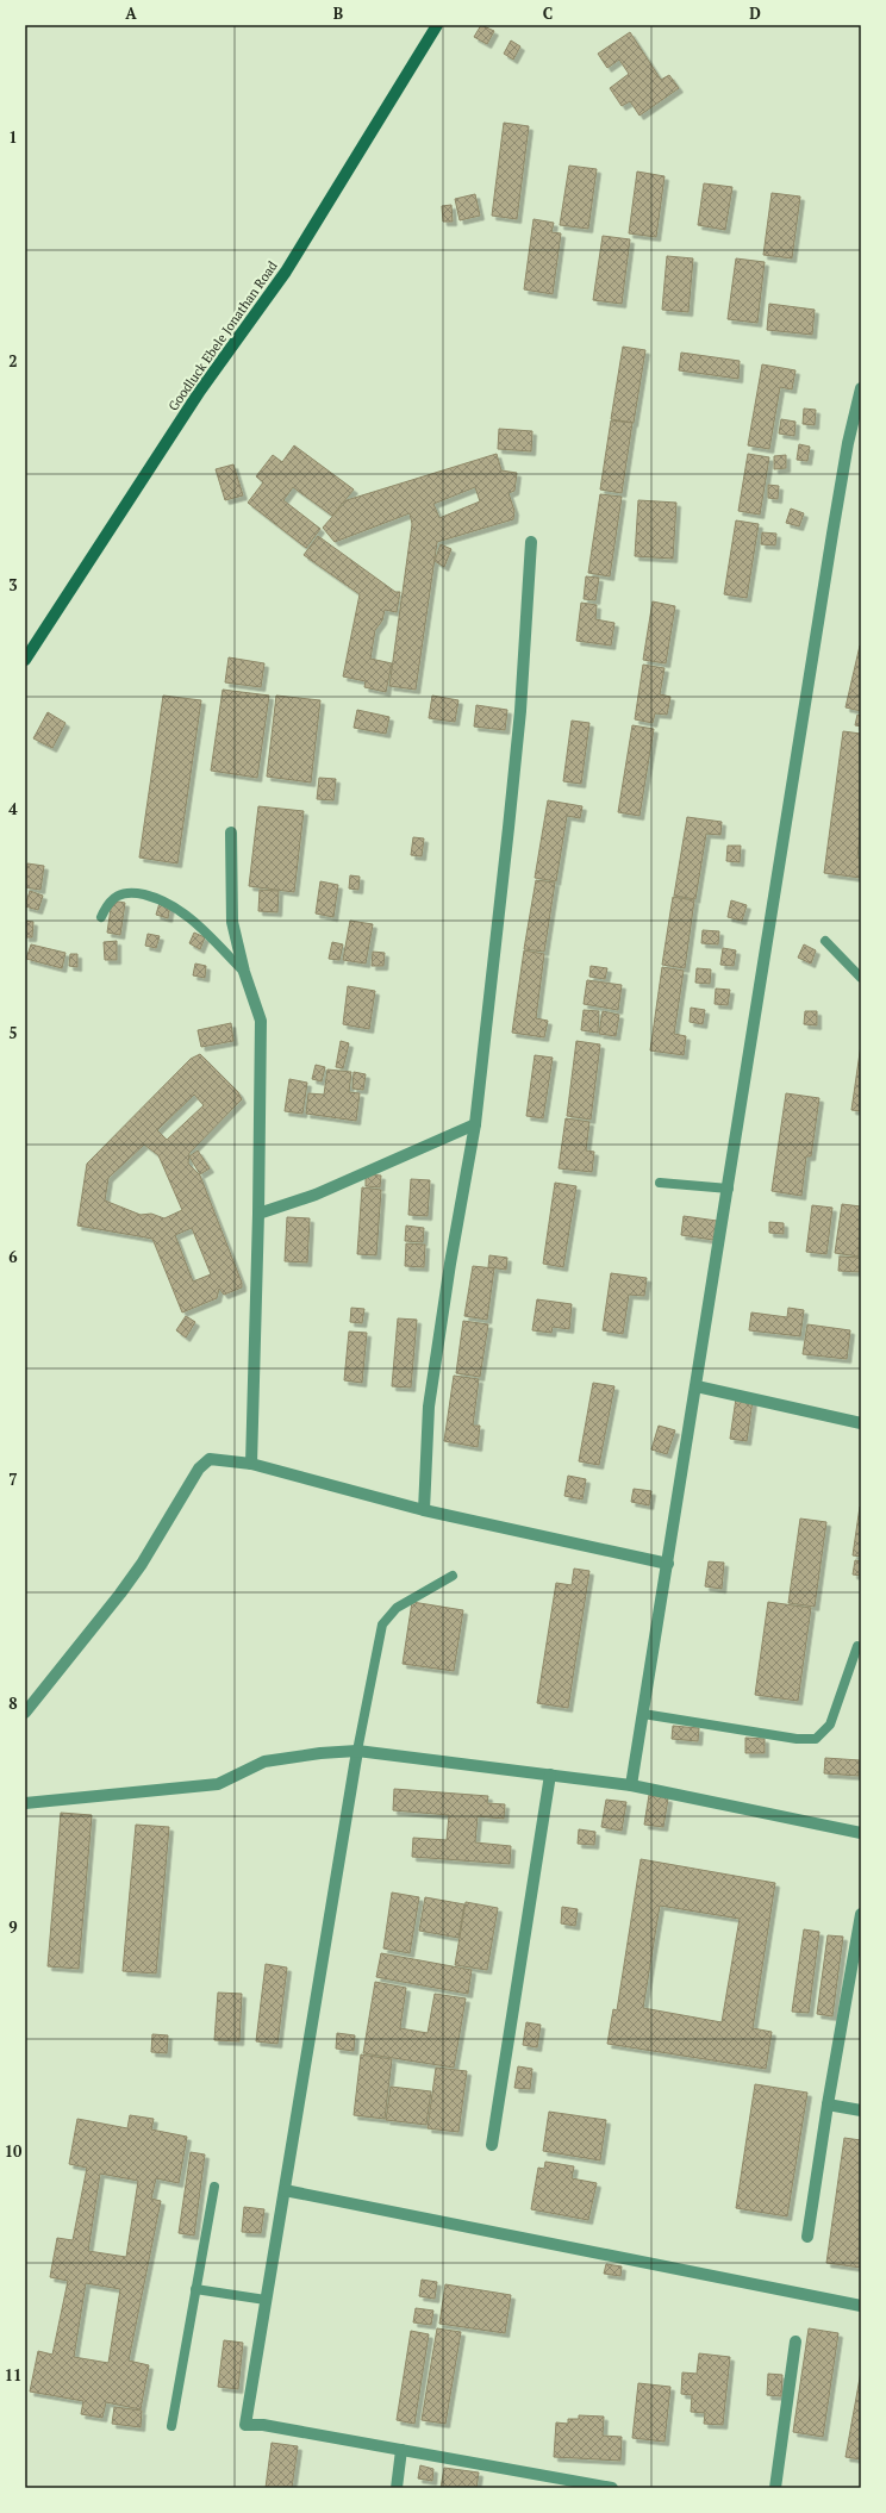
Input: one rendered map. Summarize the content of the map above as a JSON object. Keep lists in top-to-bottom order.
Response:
{
  "streets": {
    "main road": ["Goodluck Ebele Jonathan Road"]
  },
  "grid": {
    "columns": [
      "A",
      "B",
      "C",
      "D"
    ],
    "rows": [
      "1",
      "2",
      "3",
      "4",
      "5",
      "6",
      "7",
      "8",
      "9",
      "10",
      "11"
    ]
  }
}
